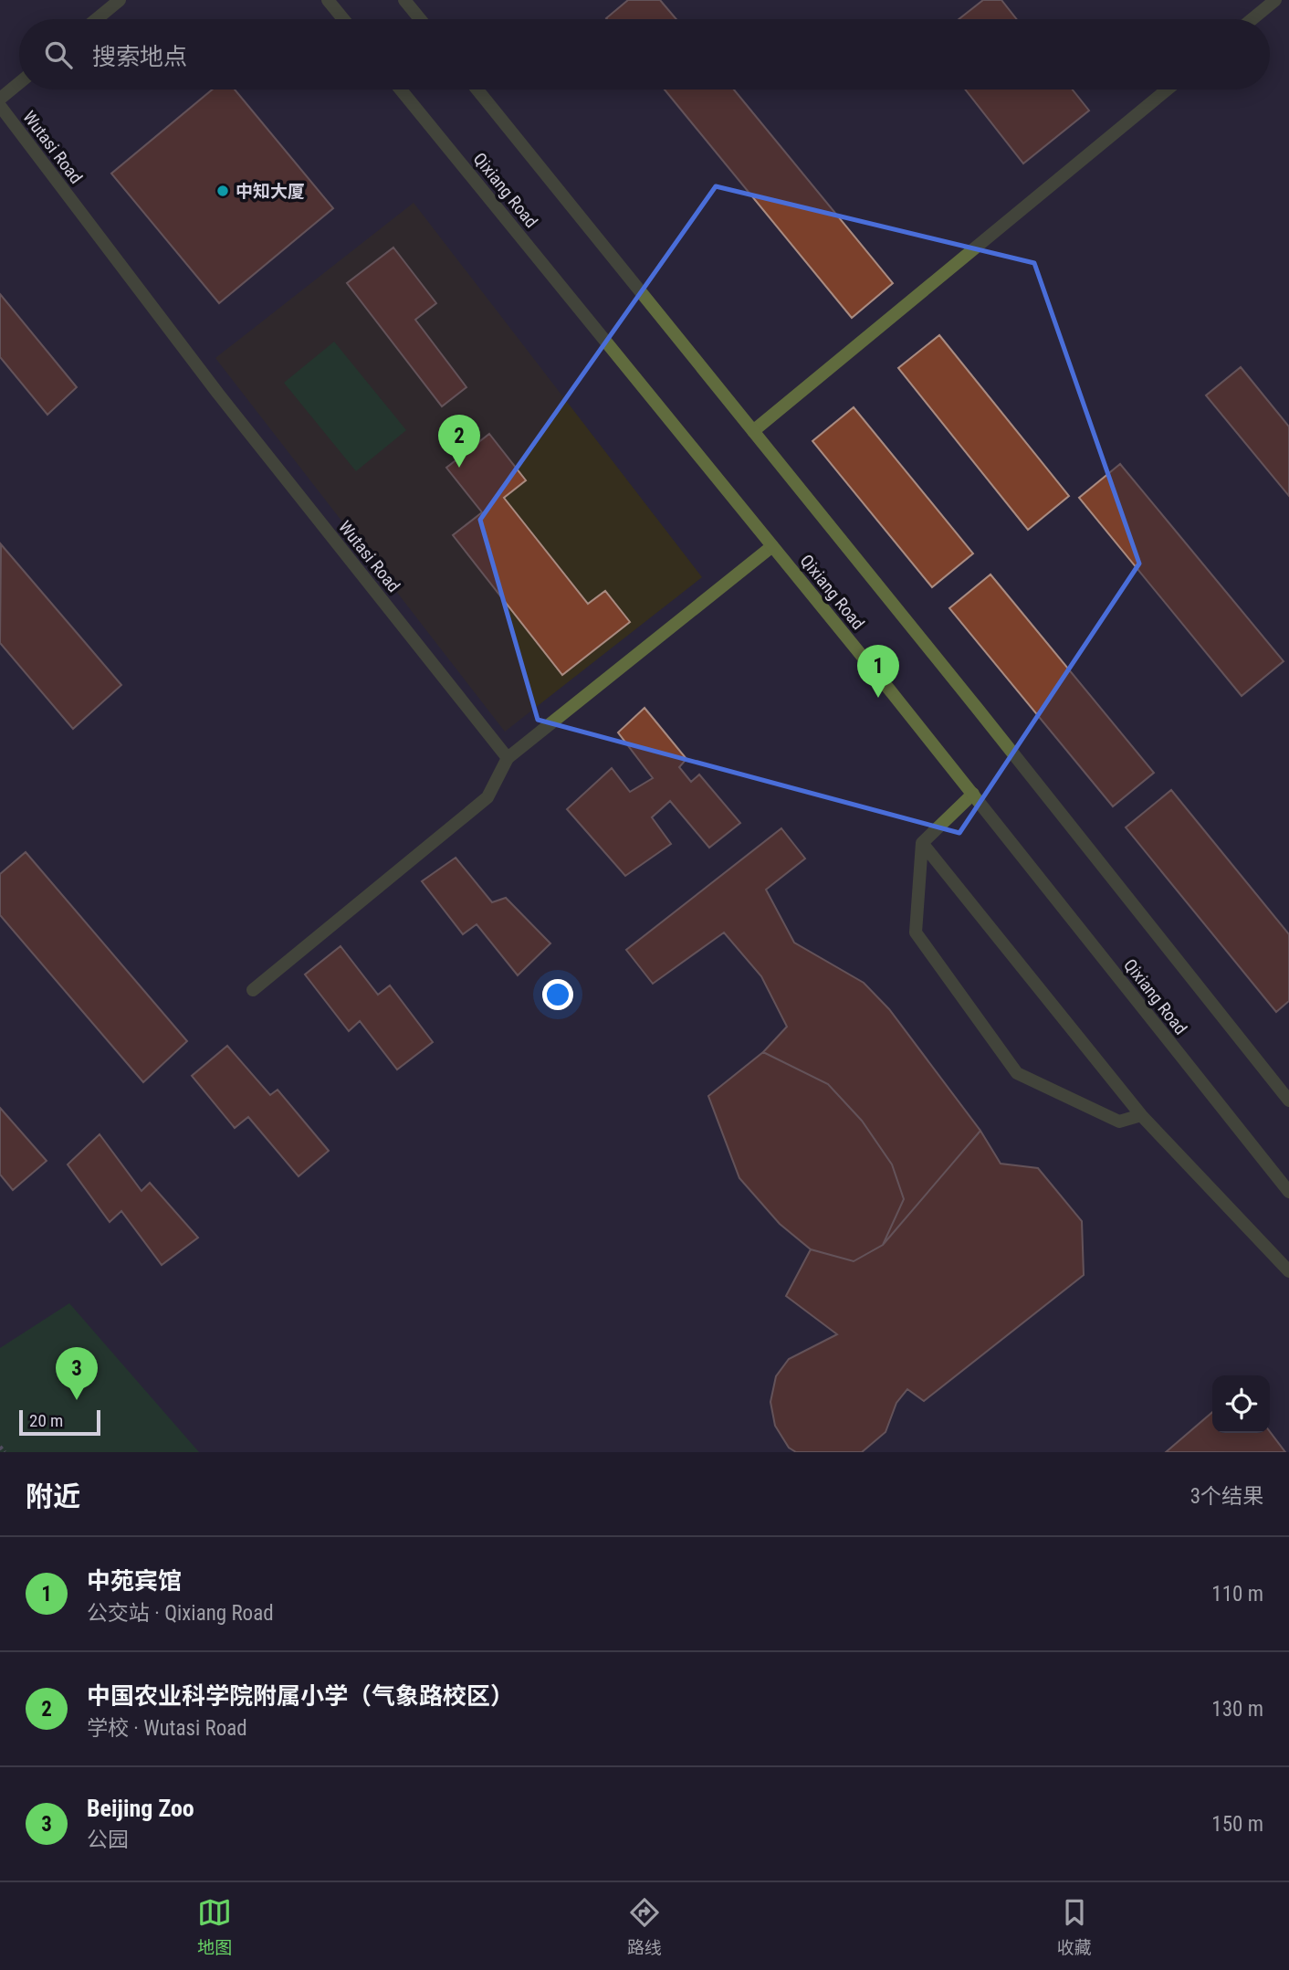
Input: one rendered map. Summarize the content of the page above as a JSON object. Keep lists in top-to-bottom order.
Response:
{
  "streets": {
    "street": ["Wutasi Road", "Qixiang Road"]
  },
  "places": ["中知大厦"],
  "scale_bar": "20 m",
  "page": {
    "search": "搜索地点",
    "pins": ["2", "1", "3"],
    "scale": "20 m",
    "heading": ["附近", "3个结果"],
    "list": [
      {
        "mark": "1",
        "name": "中苑宾馆",
        "note": "公交站 · Qixiang Road",
        "value": "110 m"
      },
      {
        "mark": "2",
        "name": "中国农业科学院附属小学（气象路校区）",
        "note": "学校 · Wutasi Road",
        "value": "130 m"
      },
      {
        "mark": "3",
        "name": "Beijing Zoo",
        "note": "公园",
        "value": "150 m"
      }
    ],
    "nav": ["地图", "路线", "收藏"]
  }
}
